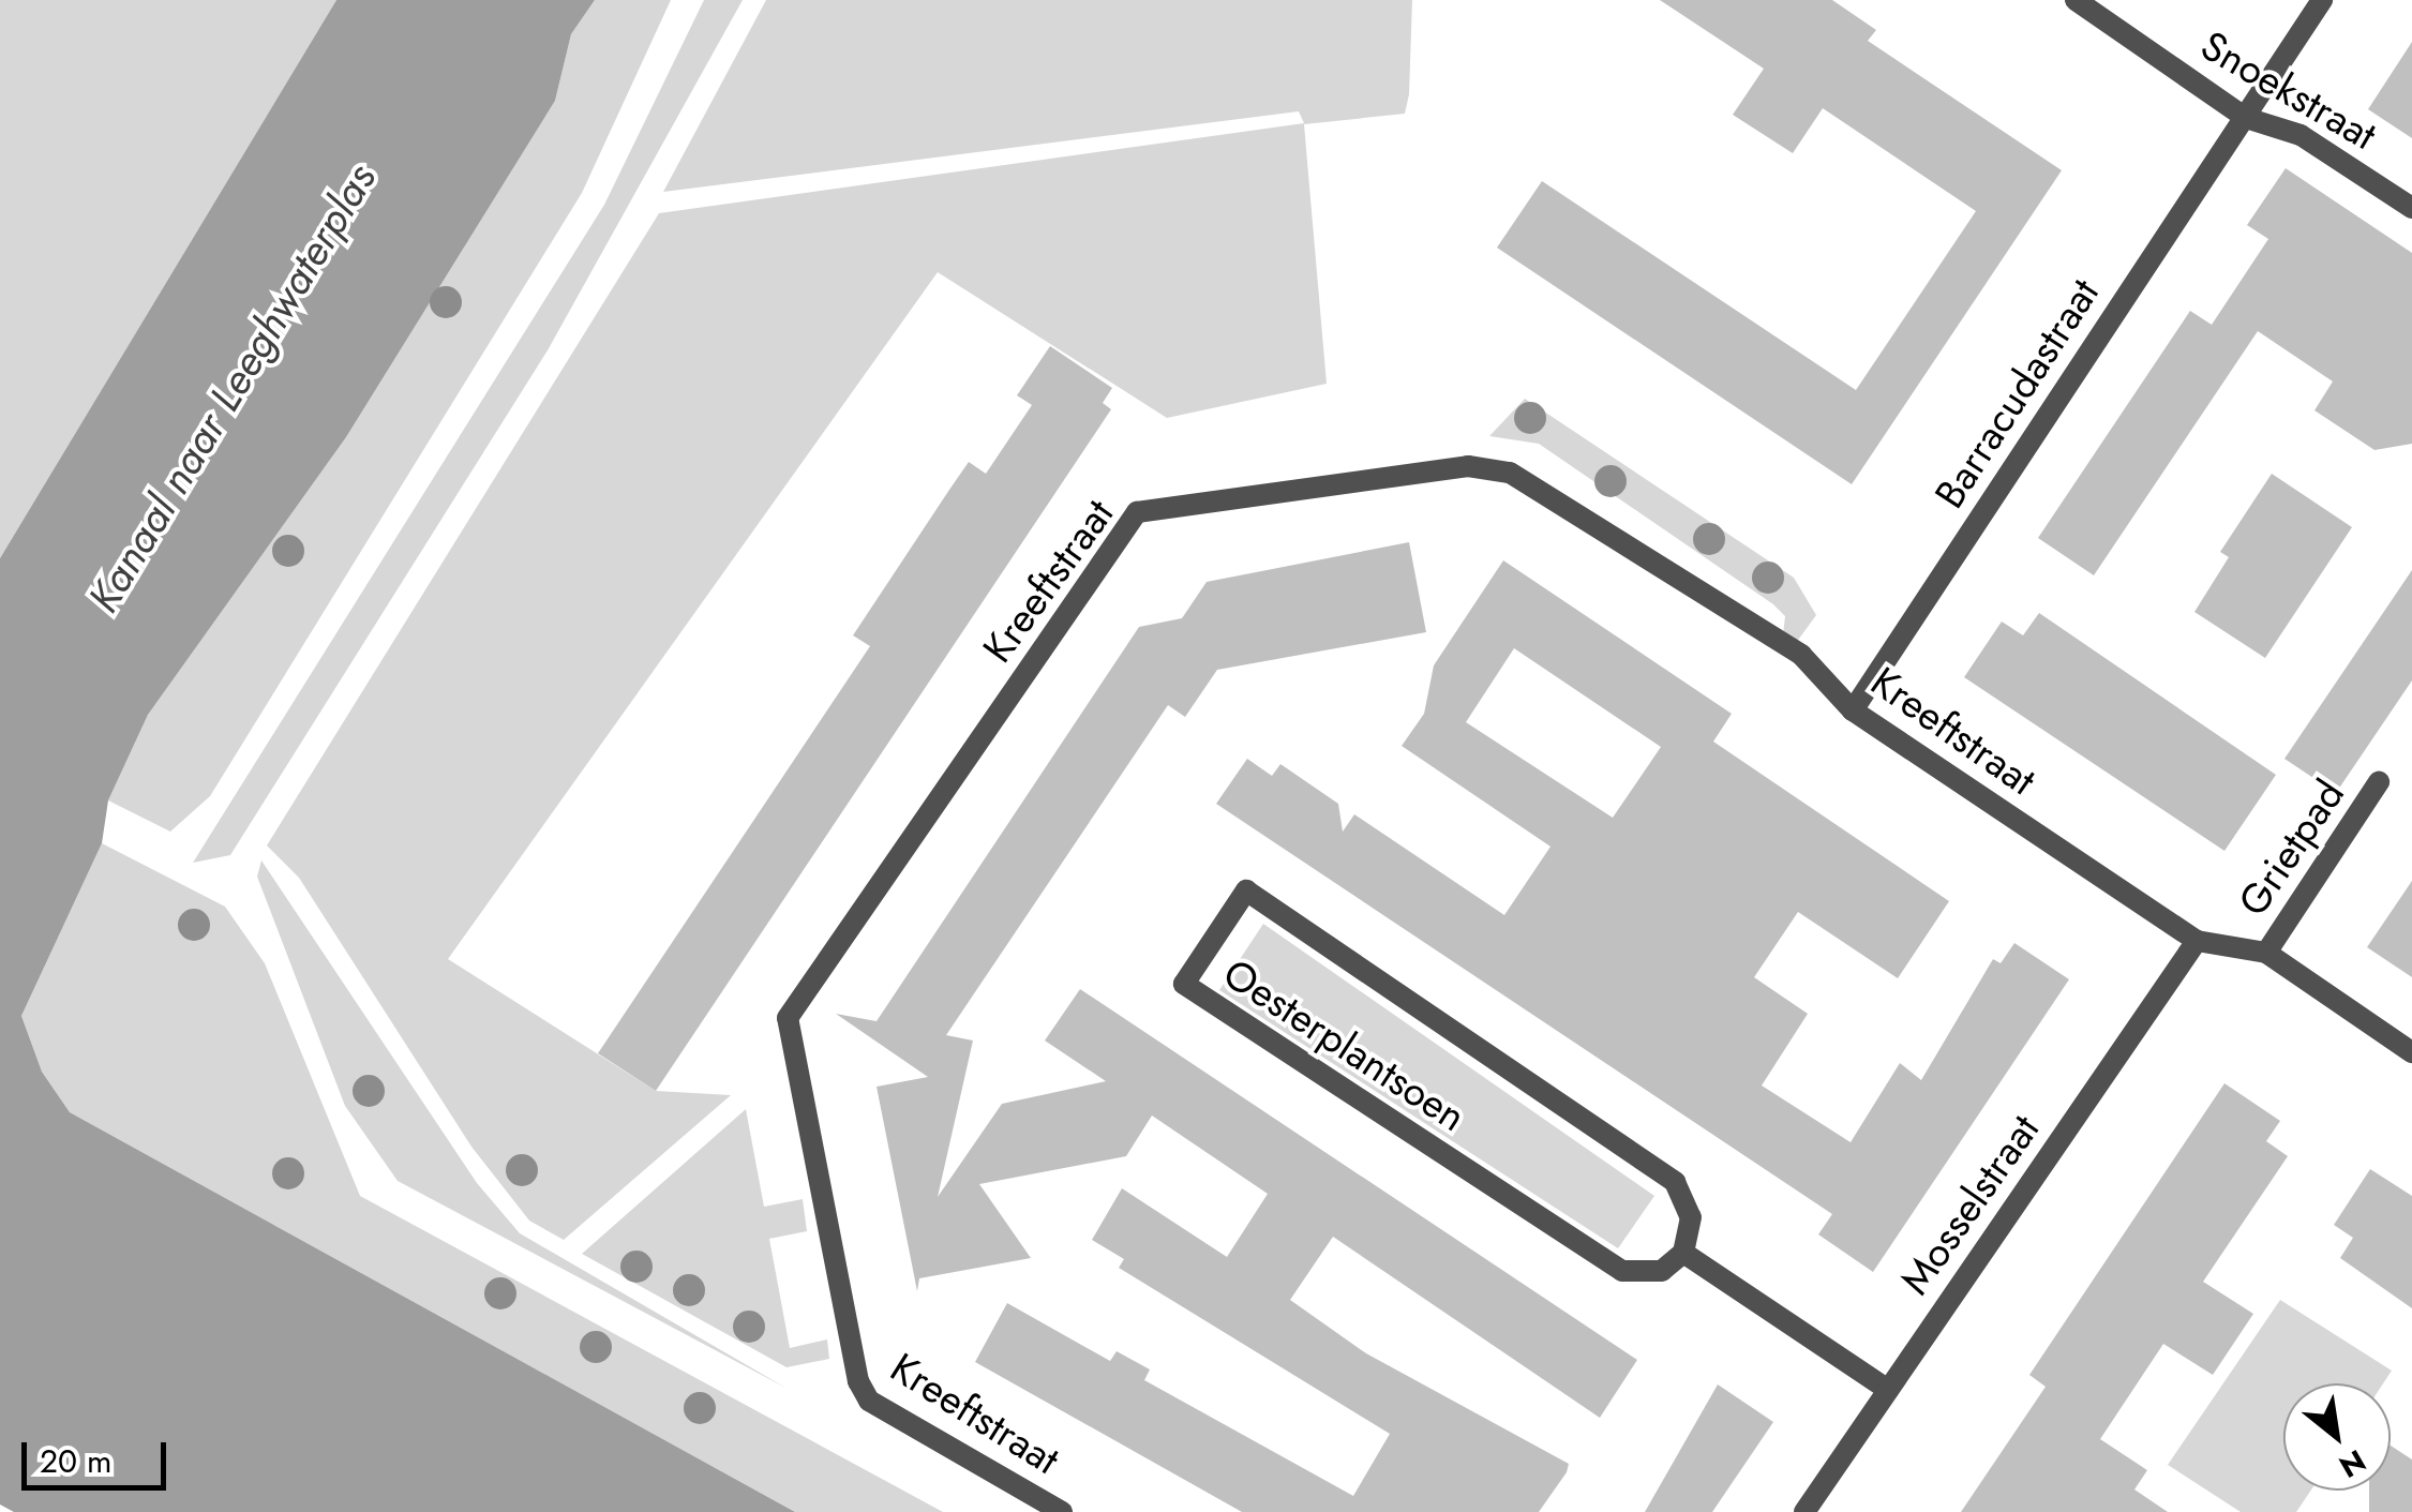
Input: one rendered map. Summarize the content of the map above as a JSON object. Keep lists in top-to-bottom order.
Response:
{
  "streets": {
    "street": [
      "Snoekstraat",
      "Barracudastraat",
      "Kreeftstraat",
      "Grietpad",
      "Oesterplantsoen",
      "Mosselstraat"
    ]
  },
  "crossings": [
    ["Snoekstraat", "Barracudastraat"],
    ["Barracudastraat", "Kreeftstraat"],
    ["Kreeftstraat", "Mosselstraat"]
  ],
  "water": ["Kanaal naar Leeghwaterplas"],
  "scale_bar": "20 m",
  "north": "bottom right"
}
